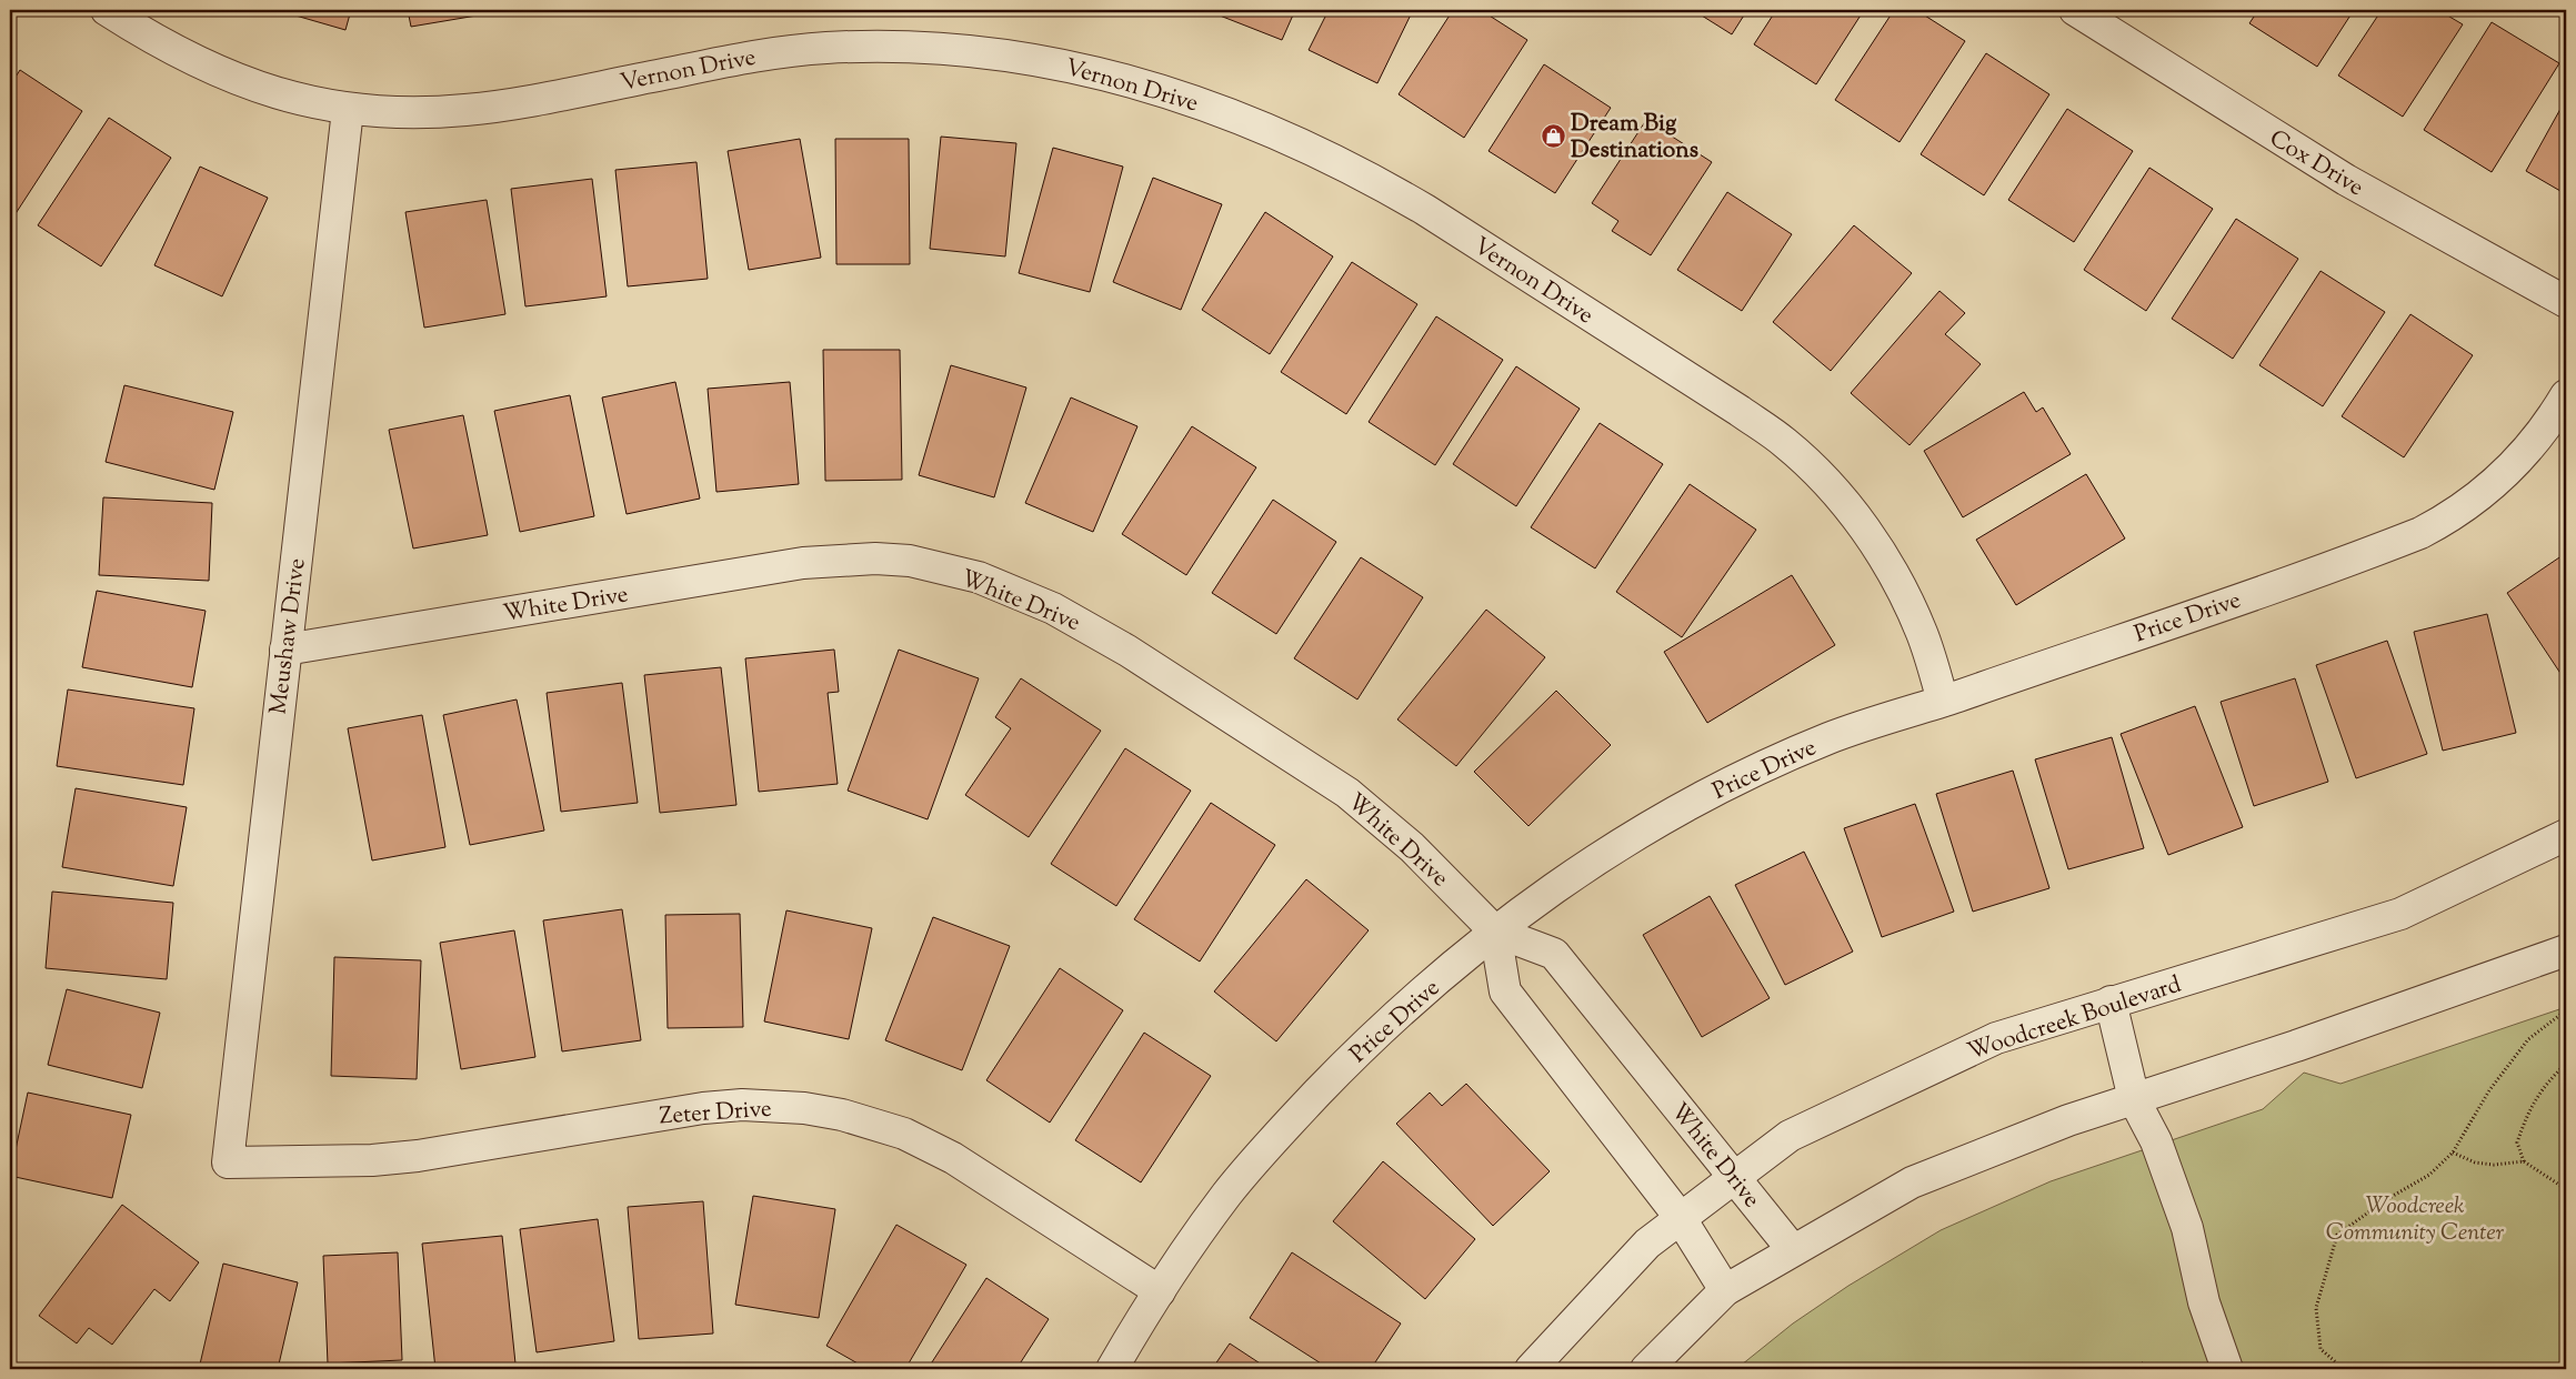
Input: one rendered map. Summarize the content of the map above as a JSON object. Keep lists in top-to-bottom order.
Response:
{
  "streets": {
    "street": [
      "Vernon Drive",
      "Cox Drive",
      "White Drive",
      "Price Drive",
      "Meushaw Drive",
      "Woodcreek Boulevard",
      "Zeter Drive"
    ]
  },
  "crossings": [
    ["Vernon Drive", "Price Drive"],
    ["Vernon Drive", "Meushaw Drive"],
    ["White Drive", "Price Drive"],
    ["White Drive", "Meushaw Drive"],
    ["White Drive", "Woodcreek Boulevard"],
    ["Price Drive", "Zeter Drive"],
    ["Meushaw Drive", "Zeter Drive"]
  ],
  "parks": ["Woodcreek Community Center"],
  "places": {
    "shop": ["Dream Big Destinations"]
  }
}
